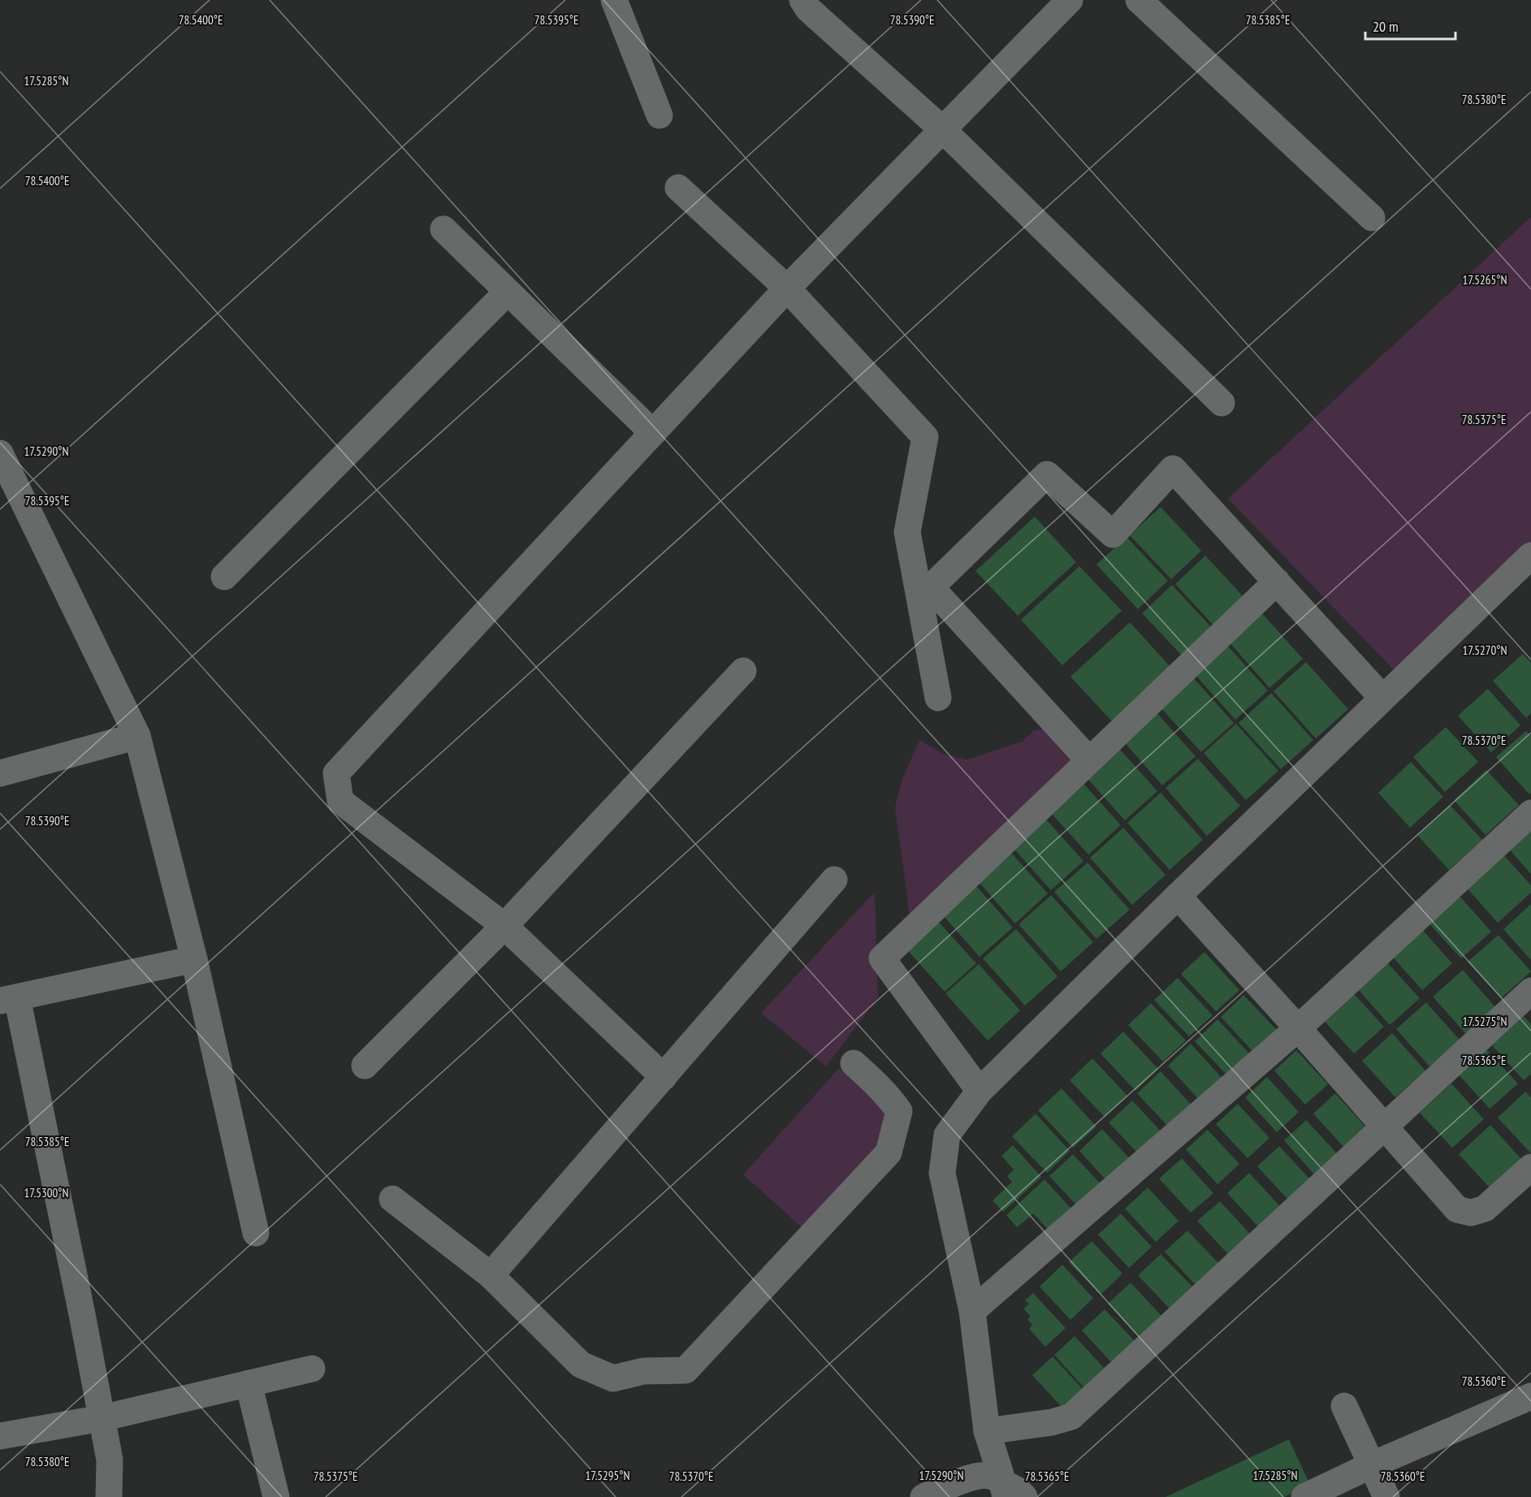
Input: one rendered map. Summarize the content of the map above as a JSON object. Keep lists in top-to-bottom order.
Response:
{
  "scale_bar": "20 m",
  "coordinates": [
    "78.5400°E",
    "78.5395°E",
    "78.5390°E",
    "78.5385°E",
    "17.5285°N",
    "78.5380°E",
    "17.5265°N",
    "78.5375°E",
    "17.5290°N",
    "17.5270°N",
    "78.5370°E",
    "17.5275°N",
    "78.5365°E",
    "17.5300°N",
    "78.5360°E",
    "17.5295°N"
  ]
}
